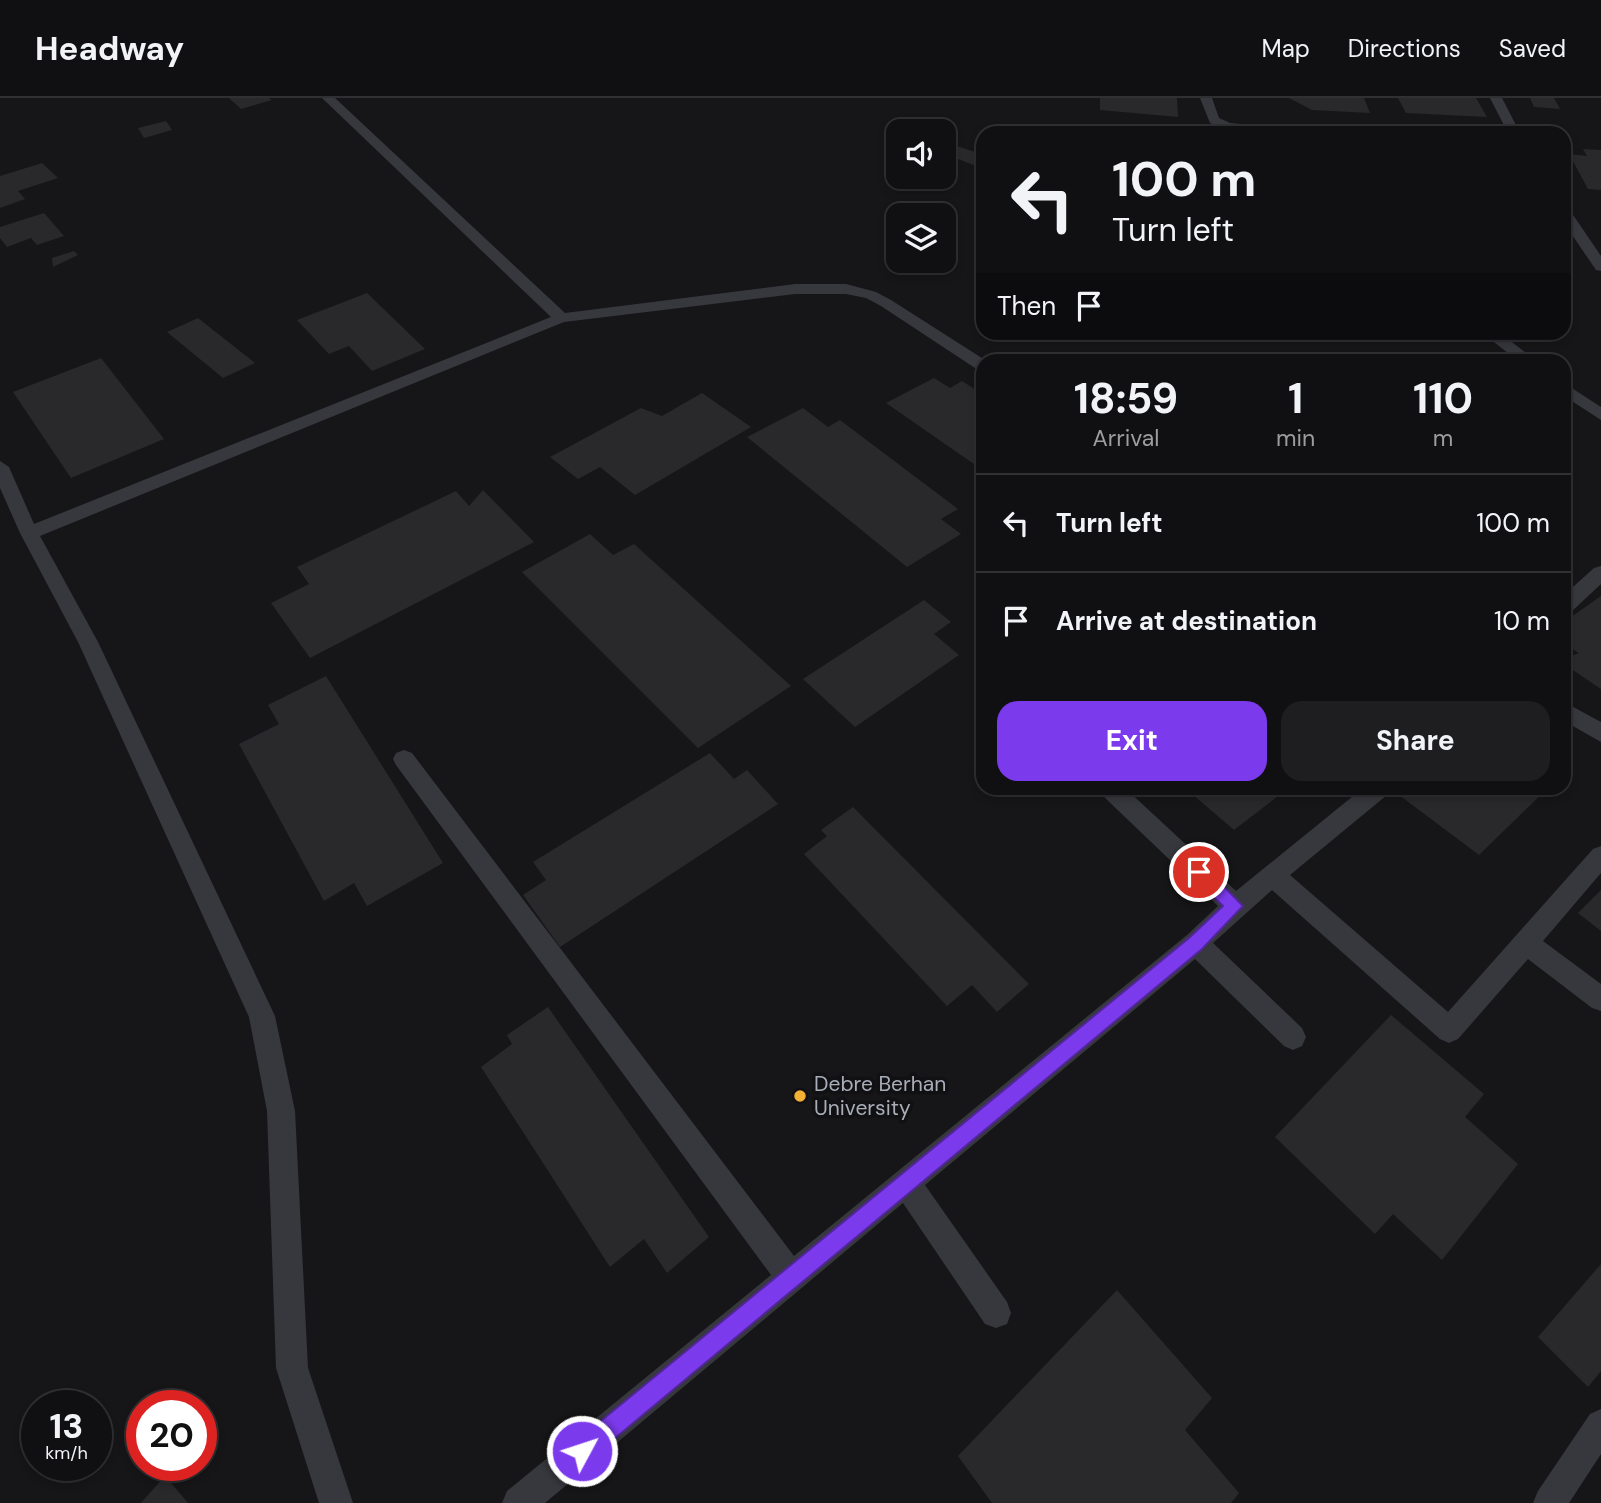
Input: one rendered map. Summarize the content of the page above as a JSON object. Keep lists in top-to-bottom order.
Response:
{
  "places": ["Debre Berhan University"],
  "page": {
    "header": "Headway",
    "nav": ["Map", "Directions", "Saved"],
    "turn": ["100 m", "Turn left"],
    "then": "Then",
    "eta": [
      "18:59",
      "Arrival",
      "1",
      "min",
      "110",
      "m"
    ],
    "list": [
      {
        "name": "Turn left",
        "value": "100 m"
      },
      {
        "name": "Arrive at destination",
        "value": "10 m"
      }
    ],
    "buttons": ["Exit", "Share"],
    "speed": "13 km/h",
    "limit": "20"
  }
}
